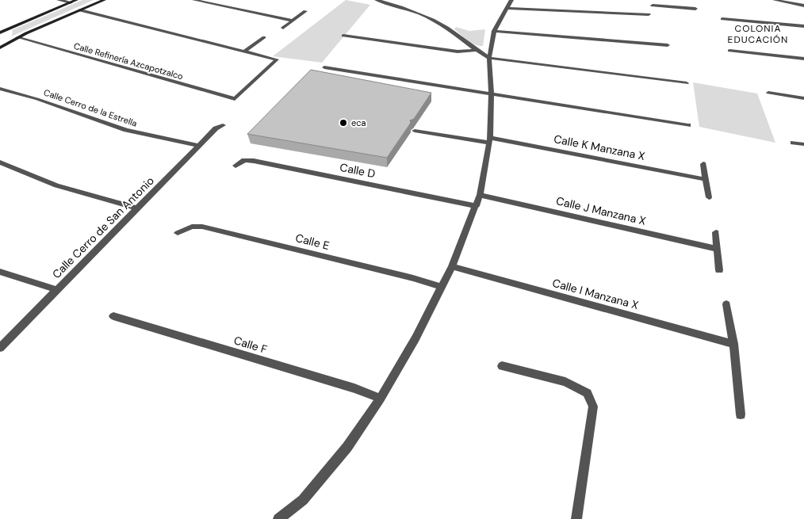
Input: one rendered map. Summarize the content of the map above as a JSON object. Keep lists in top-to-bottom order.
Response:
{
  "streets": {
    "street": [
      "Calle Refinería Azcapotzalco",
      "Calle Cerro de la Estrella",
      "Calle K Manzana X",
      "Calle D",
      "Calle J Manzana X",
      "Calle Cerro de San Antonio",
      "Calle E",
      "Calle I Manzana X",
      "Calle F"
    ]
  },
  "crossings": [
    ["Calle Cerro de la Estrella", "Calle Cerro de San Antonio"]
  ],
  "districts": ["COLONIA EDUCACIÓN"],
  "places": ["eca"]
}
